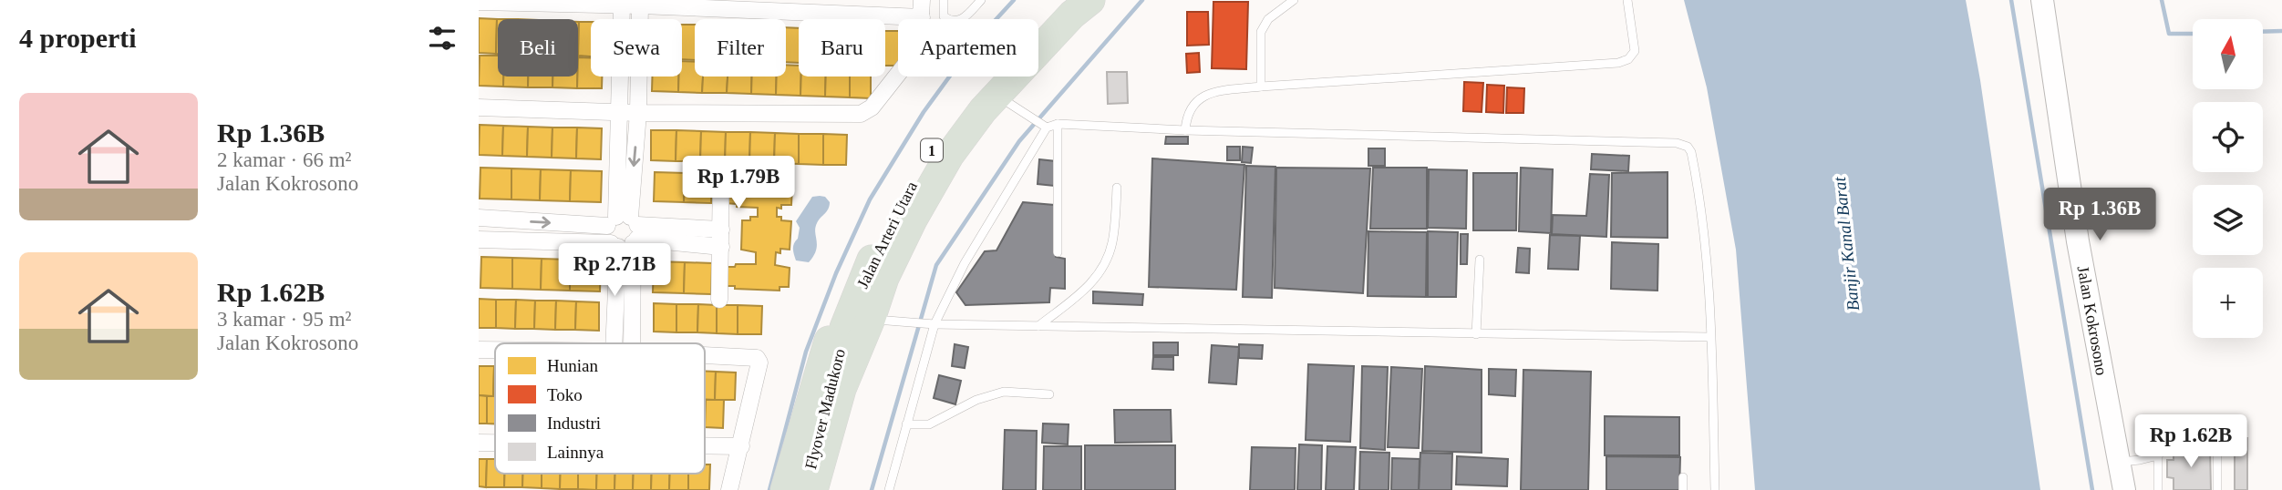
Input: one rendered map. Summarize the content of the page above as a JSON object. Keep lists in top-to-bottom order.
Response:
{
  "streets": {
    "highway": ["1", "Jalan Arteri Utara", "Flyover Madukoro"],
    "street": ["Jalan Kokrosono"]
  },
  "crossings": [
    ["Jalan Arteri Utara", "Flyover Madukoro"]
  ],
  "water": ["Banjir Kanal Barat"],
  "legend": [
    "Hunian",
    "Toko",
    "Industri",
    "Lainnya"
  ],
  "north": "top",
  "page": {
    "heading": "4 properti",
    "map_buttons": "+",
    "chip": [
      "Beli",
      "Sewa",
      "Filter",
      "Baru",
      "Apartemen"
    ],
    "list": [
      {
        "name": "Rp 1.36B",
        "note": "2 kamar · 66 m² · Jalan Kokrosono"
      },
      {
        "name": "Rp 1.62B",
        "note": "3 kamar · 95 m² · Jalan Kokrosono"
      }
    ],
    "price": [
      "Rp 1.79B",
      "Rp 1.36B",
      "Rp 2.71B",
      "Rp 1.62B"
    ]
  }
}
